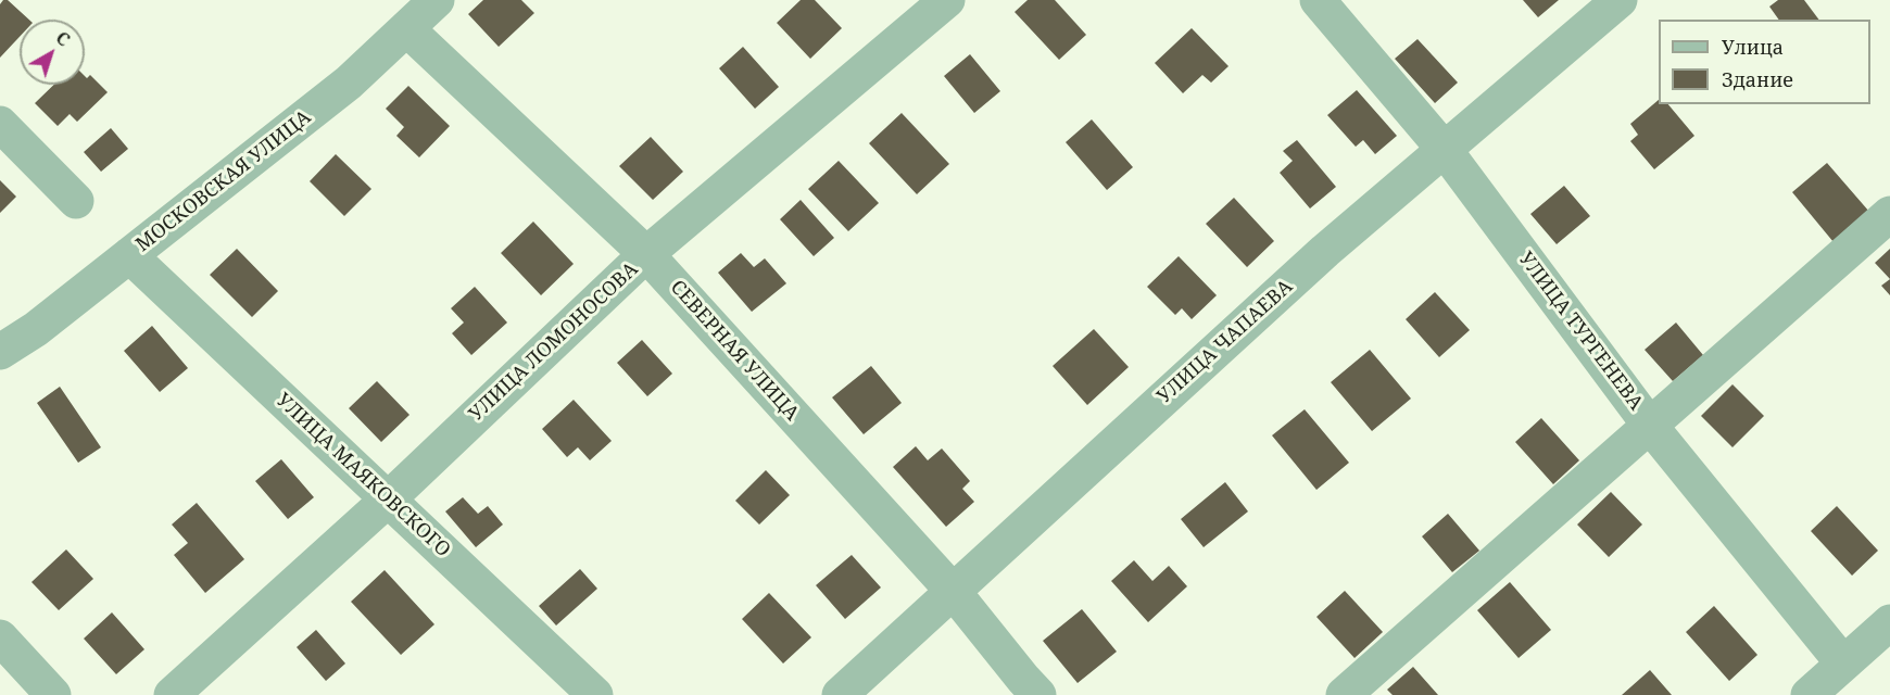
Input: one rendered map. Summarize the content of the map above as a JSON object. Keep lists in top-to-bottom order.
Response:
{
  "streets": {
    "street": [
      "МОСКОВСКАЯ УЛИЦА",
      "УЛИЦА ТУРГЕНЕВА",
      "УЛИЦА ЛОМОНОСОВА",
      "УЛИЦА ЧАПАЕВА",
      "СЕВЕРНАЯ УЛИЦА",
      "УЛИЦА МАЯКОВСКОГО"
    ]
  },
  "crossings": [
    ["МОСКОВСКАЯ УЛИЦА", "СЕВЕРНАЯ УЛИЦА"],
    ["МОСКОВСКАЯ УЛИЦА", "УЛИЦА МАЯКОВСКОГО"],
    ["УЛИЦА ТУРГЕНЕВА", "УЛИЦА ЧАПАЕВА"],
    ["УЛИЦА ЛОМОНОСОВА", "СЕВЕРНАЯ УЛИЦА"],
    ["УЛИЦА ЛОМОНОСОВА", "УЛИЦА МАЯКОВСКОГО"],
    ["УЛИЦА ЧАПАЕВА", "СЕВЕРНАЯ УЛИЦА"]
  ],
  "legend": ["Улица", "Здание"],
  "north": "top right"
}
